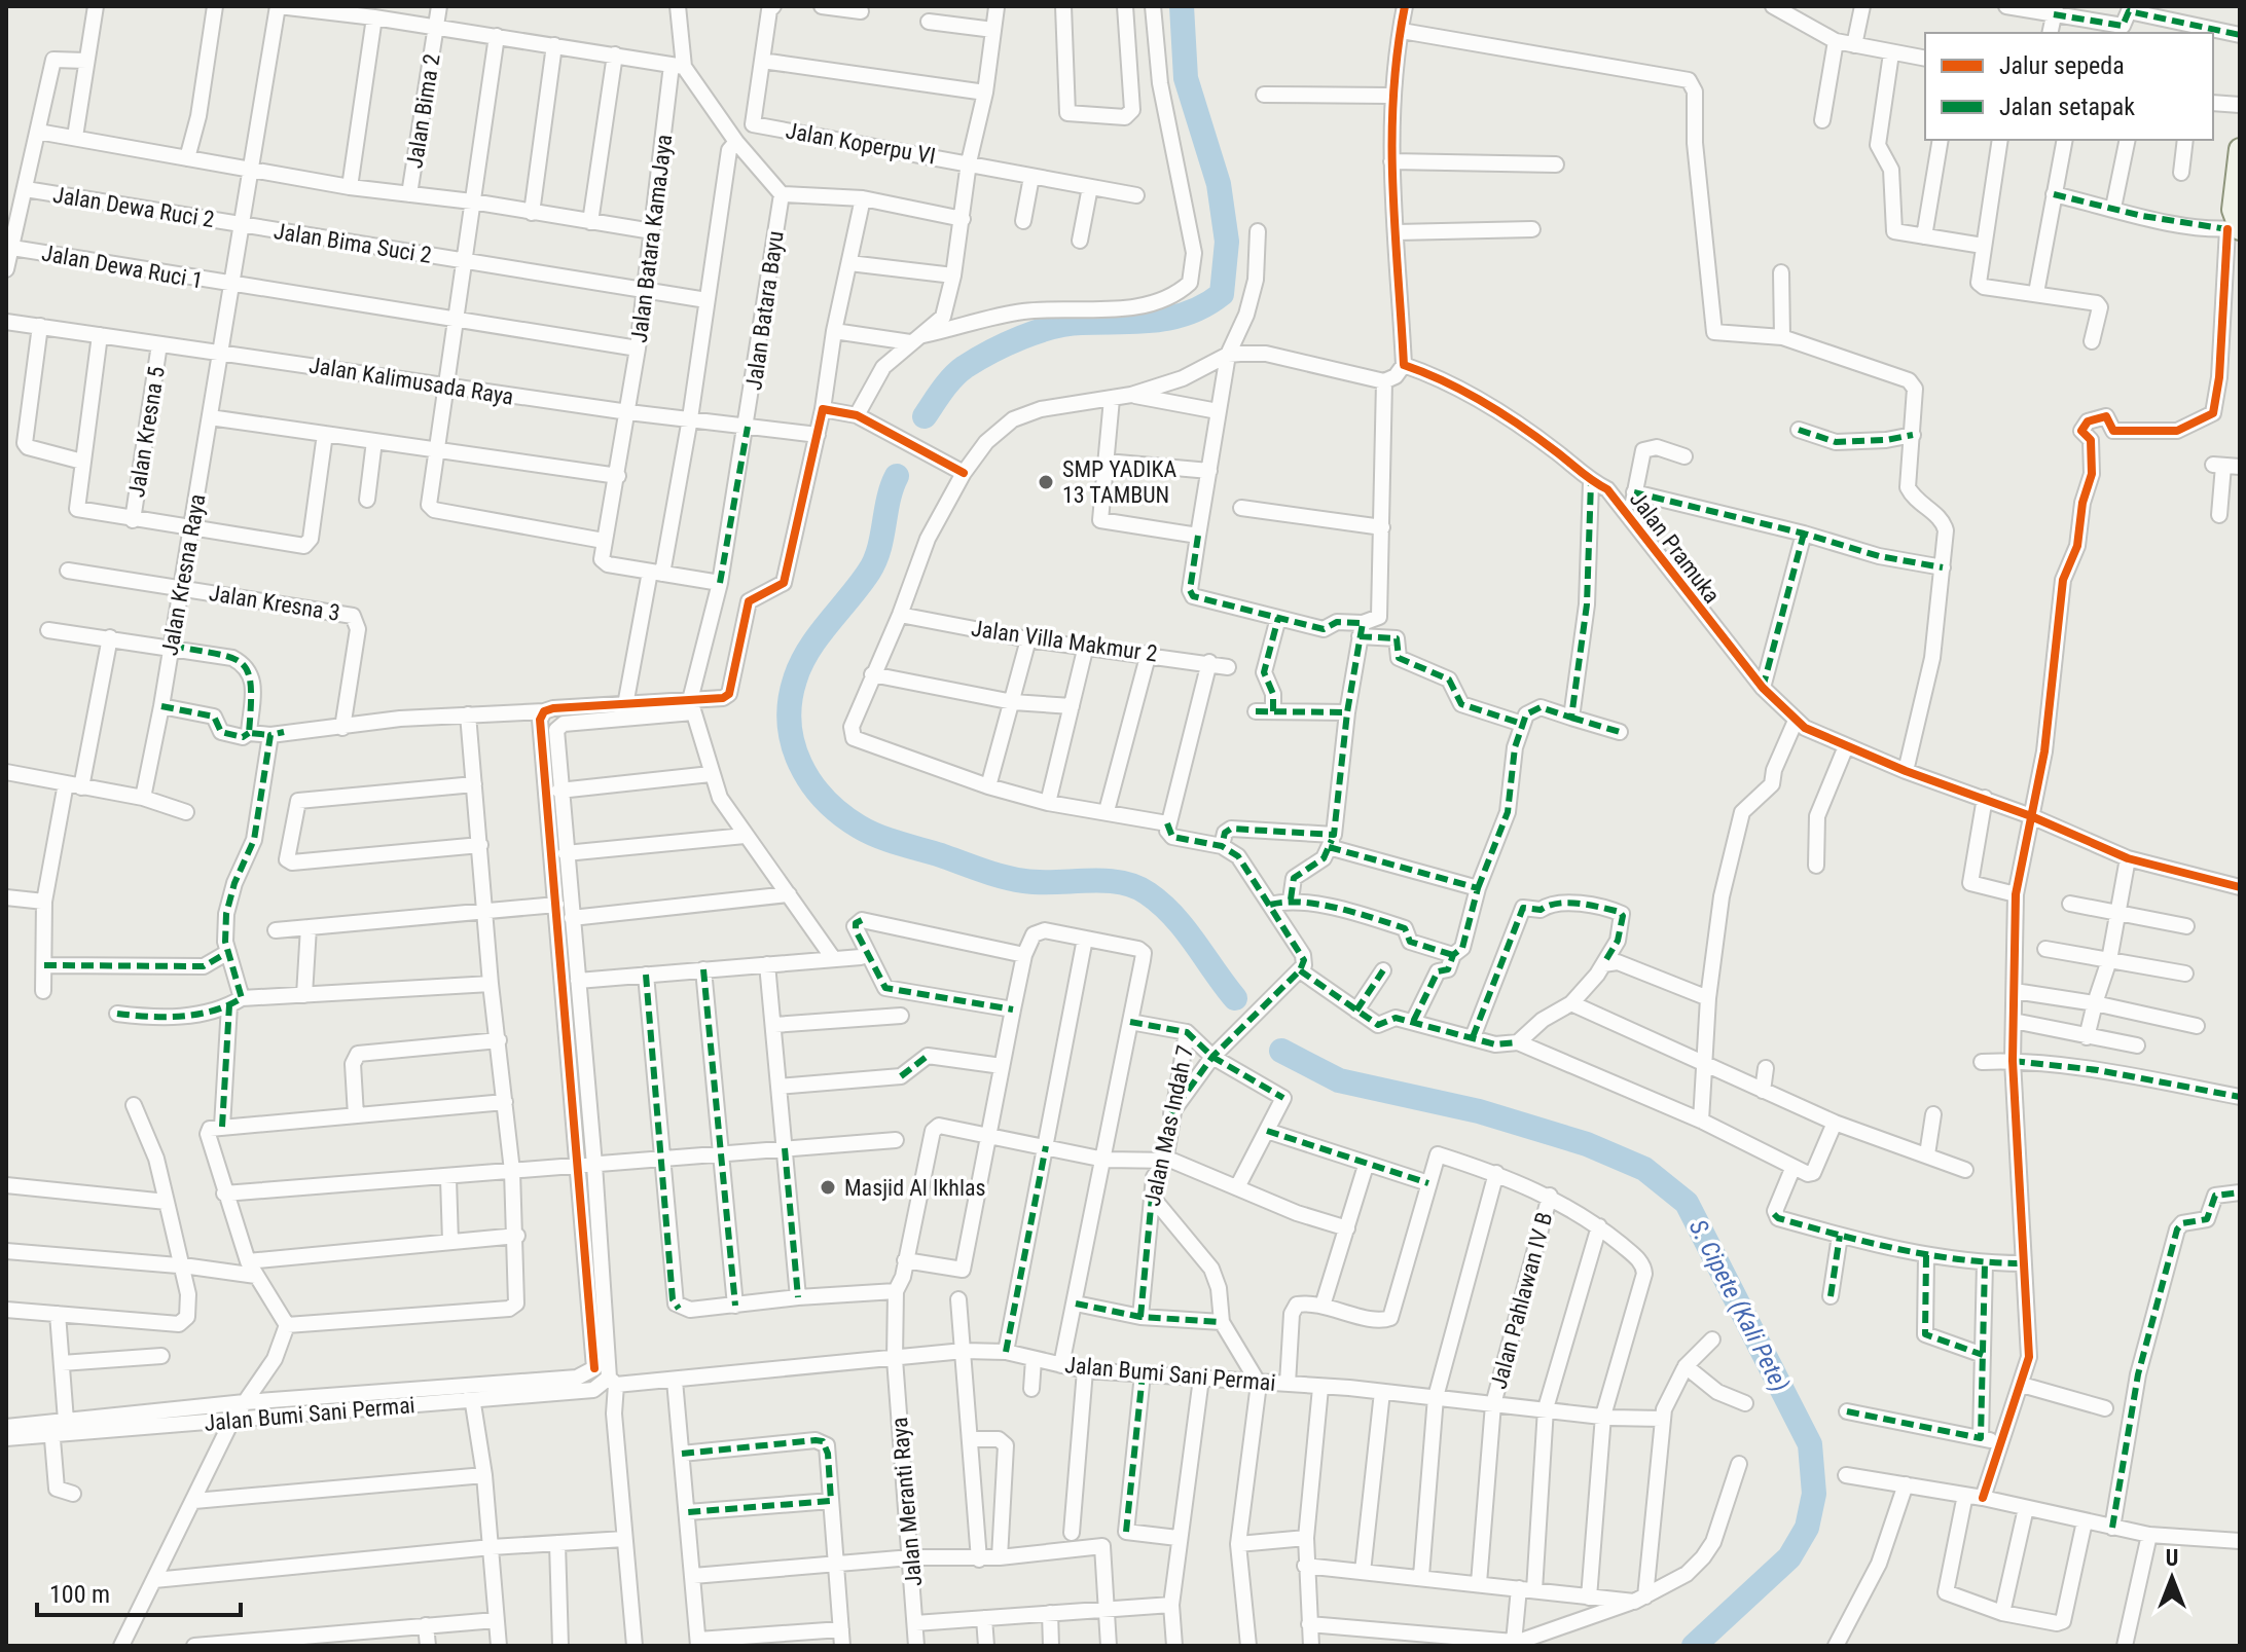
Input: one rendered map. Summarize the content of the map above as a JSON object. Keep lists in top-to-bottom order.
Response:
{
  "streets": {
    "street": [
      "Jalan Bima 2",
      "Jalan Koperpu VI",
      "Jalan Dewa Ruci 2",
      "Jalan Batara KamaJaya",
      "Jalan Bima Suci 2",
      "Jalan Dewa Ruci 1",
      "Jalan Batara Bayu",
      "Jalan Kalimusada Raya",
      "Jalan Kresna 5",
      "Jalan Pramuka",
      "Jalan Kresna Raya",
      "Jalan Kresna 3",
      "Jalan Villa Makmur 2",
      "Jalan Mas Indah 7",
      "Jalan Pahlawan IV B",
      "Jalan Bumi Sani Permai",
      "Jalan Meranti Raya"
    ]
  },
  "crossings": [
    ["Jalan Dewa Ruci 2", "Jalan Bima Suci 2"],
    ["Jalan Dewa Ruci 2", "Jalan Kresna Raya"],
    ["Jalan Batara KamaJaya", "Jalan Bima Suci 2"],
    ["Jalan Batara KamaJaya", "Jalan Dewa Ruci 1"],
    ["Jalan Batara KamaJaya", "Jalan Kalimusada Raya"],
    ["Jalan Bima Suci 2", "Jalan Kresna Raya"],
    ["Jalan Dewa Ruci 1", "Jalan Kresna Raya"],
    ["Jalan Batara Bayu", "Jalan Kalimusada Raya"],
    ["Jalan Kalimusada Raya", "Jalan Kresna 5"],
    ["Jalan Kalimusada Raya", "Jalan Kresna Raya"],
    ["Jalan Kresna Raya", "Jalan Kresna 3"],
    ["Jalan Pahlawan IV B", "Jalan Bumi Sani Permai"],
    ["Jalan Bumi Sani Permai", "Jalan Meranti Raya"]
  ],
  "water": ["S. Cipete (Kali Pete)"],
  "places": ["SMP YADIKA 13 TAMBUN", "Masjid Al Ikhlas"],
  "legend": ["Jalur sepeda", "Jalan setapak"],
  "scale_bar": "100 m",
  "north": "top"
}
